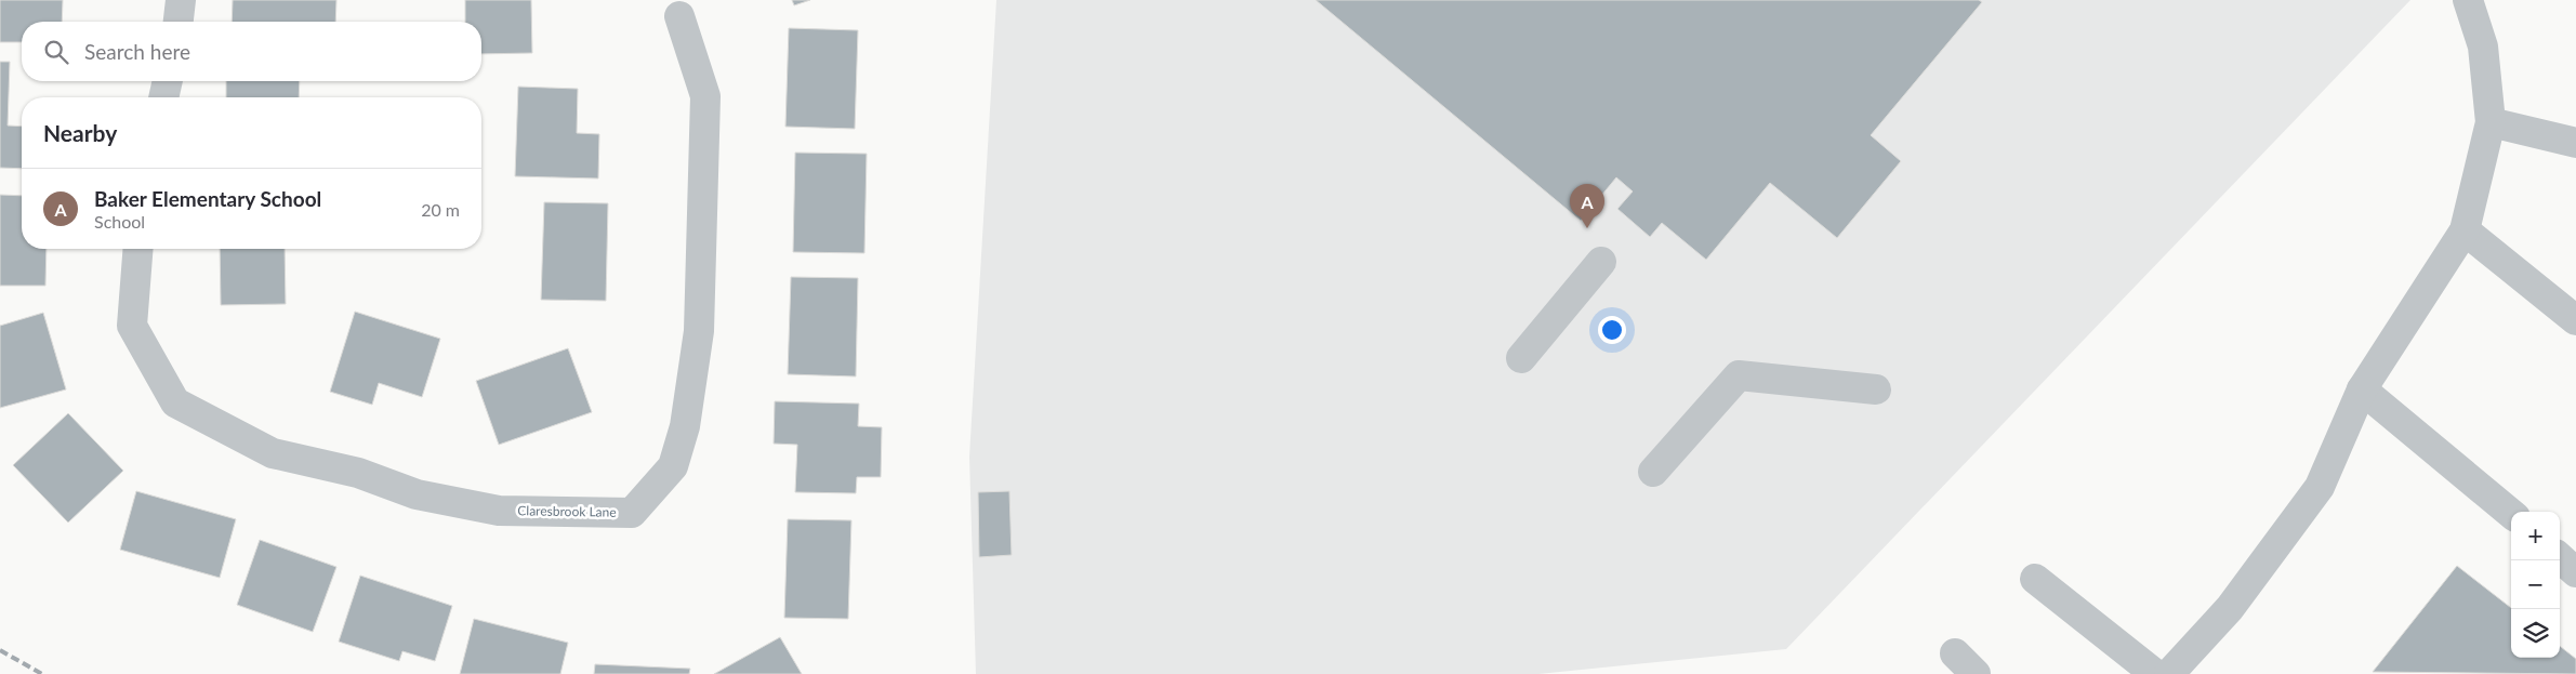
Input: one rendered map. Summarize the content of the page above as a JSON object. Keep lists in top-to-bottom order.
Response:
{
  "streets": {
    "street": ["Claresbrook Lane"]
  },
  "page": {
    "search": "Search here",
    "heading": "Nearby",
    "list": [
      {
        "mark": "A",
        "name": "Baker Elementary School",
        "note": "School",
        "value": "20 m"
      }
    ],
    "pins": "A",
    "map_buttons": ["+", "−"]
  }
}
